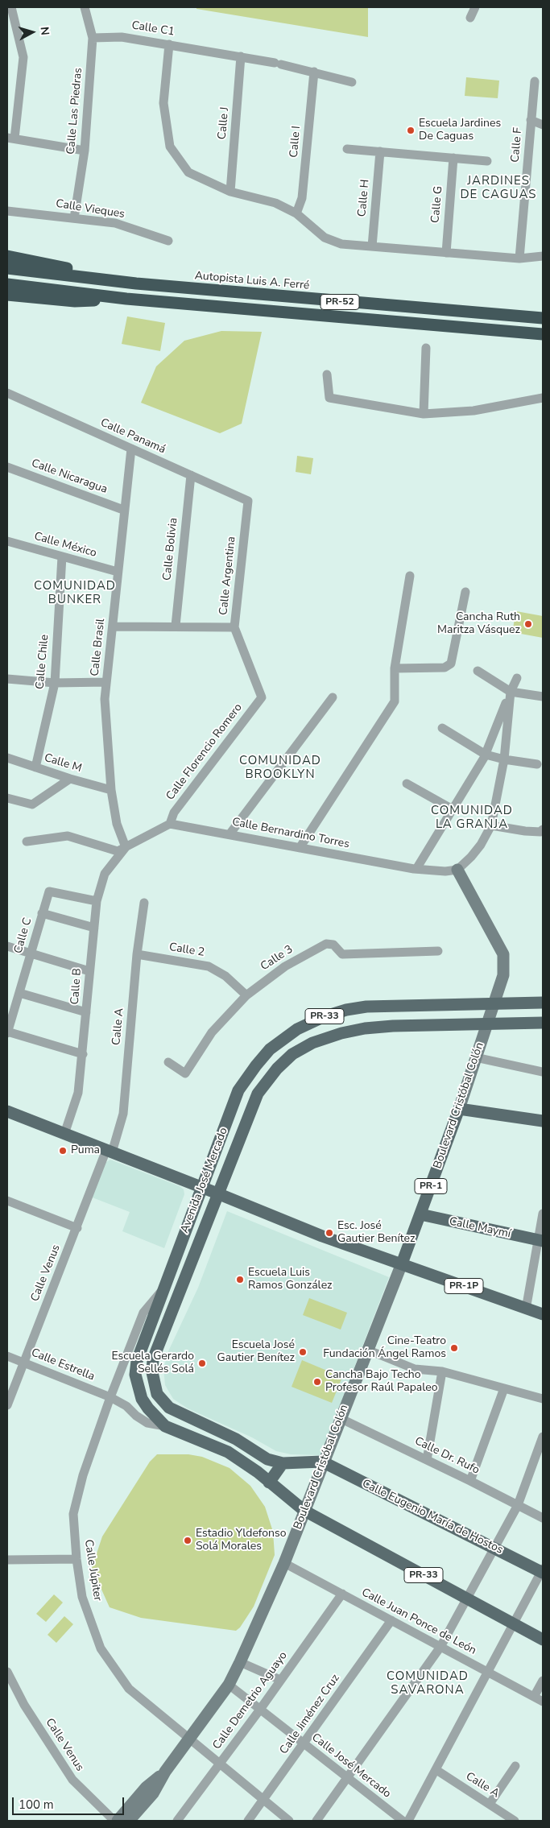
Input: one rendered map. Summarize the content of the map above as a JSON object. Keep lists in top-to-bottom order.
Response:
{
  "streets": {
    "highway": ["Autopista Luis A. Ferré", "PR-52"],
    "main road": [
      "PR-33",
      "Boulevard Cristóbal Colón",
      "Avenida José Mercado",
      "PR-1",
      "Calle Maymí",
      "PR-1P",
      "Calle Eugenio María de Hostos"
    ],
    "street": [
      "Calle C1",
      "Calle Las Piedras",
      "Calle J",
      "Calle I",
      "Calle F",
      "Calle H",
      "Calle G",
      "Calle Vieques",
      "Calle Panamá",
      "Calle Nicaragua",
      "Calle México",
      "Calle Bolivia",
      "Calle Argentina",
      "Calle Brasil",
      "Calle Chile",
      "Calle Florencio Romero",
      "Calle M",
      "Calle Bernardino Torres",
      "Calle C",
      "Calle 2",
      "Calle 3",
      "Calle B",
      "Calle A",
      "Calle Venus",
      "Calle Estrella",
      "Calle Dr. Rufo",
      "Calle Júpiter",
      "Calle Juan Ponce de León",
      "Calle Demetrio Aguayo",
      "Calle Jiménez Cruz",
      "Calle José Mercado"
    ]
  },
  "crossings": [
    ["Calle C1", "Calle Las Piedras"],
    ["Calle C1", "Calle J"],
    ["Calle C1", "Calle I"],
    ["Calle Las Piedras", "Calle Vieques"],
    ["Calle Panamá", "Calle Bolivia"],
    ["Calle Panamá", "Calle Argentina"],
    ["Calle Panamá", "Calle Brasil"],
    ["Calle Nicaragua", "Calle Brasil"],
    ["Calle México", "Calle Brasil"],
    ["Calle México", "Calle Chile"],
    ["Calle Argentina", "Calle Florencio Romero"],
    ["Calle Brasil", "Calle M"],
    ["Calle Brasil", "Calle B"],
    ["Calle Chile", "Calle M"],
    ["Calle Florencio Romero", "Calle Bernardino Torres"],
    ["Calle Bernardino Torres", "Boulevard Cristóbal Colón"],
    ["Calle C", "Calle B"],
    ["Calle 2", "Calle 3"],
    ["Calle 2", "Calle A"],
    ["PR-33", "Boulevard Cristóbal Colón"],
    ["PR-33", "Avenida José Mercado"],
    ["Calle A", "Calle Venus"],
    ["Boulevard Cristóbal Colón", "Avenida José Mercado"],
    ["Boulevard Cristóbal Colón", "Calle Maymí"],
    ["Boulevard Cristóbal Colón", "PR-1P"],
    ["Boulevard Cristóbal Colón", "Calle Dr. Rufo"],
    ["Boulevard Cristóbal Colón", "Calle Eugenio María de Hostos"],
    ["Boulevard Cristóbal Colón", "Calle Júpiter"],
    ["Boulevard Cristóbal Colón", "Calle Juan Ponce de León"],
    ["Boulevard Cristóbal Colón", "Calle José Mercado"],
    ["Avenida José Mercado", "Calle Estrella"],
    ["Avenida José Mercado", "Calle Eugenio María de Hostos"],
    ["Avenida José Mercado", "Calle Júpiter"],
    ["Calle Venus", "Calle Estrella"],
    ["Calle Estrella", "Calle Júpiter"],
    ["Calle Júpiter", "Calle Demetrio Aguayo"],
    ["Calle Júpiter", "Calle Jiménez Cruz"],
    ["Calle Juan Ponce de León", "Calle Demetrio Aguayo"],
    ["Calle Juan Ponce de León", "Calle Jiménez Cruz"],
    ["Calle Demetrio Aguayo", "Calle José Mercado"],
    ["Calle Jiménez Cruz", "Calle José Mercado"]
  ],
  "districts": [
    "JARDINES DE CAGUAS",
    "COMUNIDAD BUNKER",
    "COMUNIDAD BROOKLYN",
    "COMUNIDAD LA GRANJA",
    "COMUNIDAD SAVARONA"
  ],
  "places": [
    "Escuela Jardines De Caguas",
    "Cancha Ruth Maritza Vásquez",
    "Puma",
    "Esc. José Gautier Benítez",
    "Escuela Luis Ramos González",
    "Cine-Teatro Fundación Ángel Ramos",
    "Escuela José Gautier Benítez",
    "Escuela Gerardo Sellés Solá",
    "Cancha Bajo Techo Profesor Raúl Papaleo",
    "Estadio Yldefonso Solá Morales"
  ],
  "scale_bar": "100 m",
  "north": "right"
}
